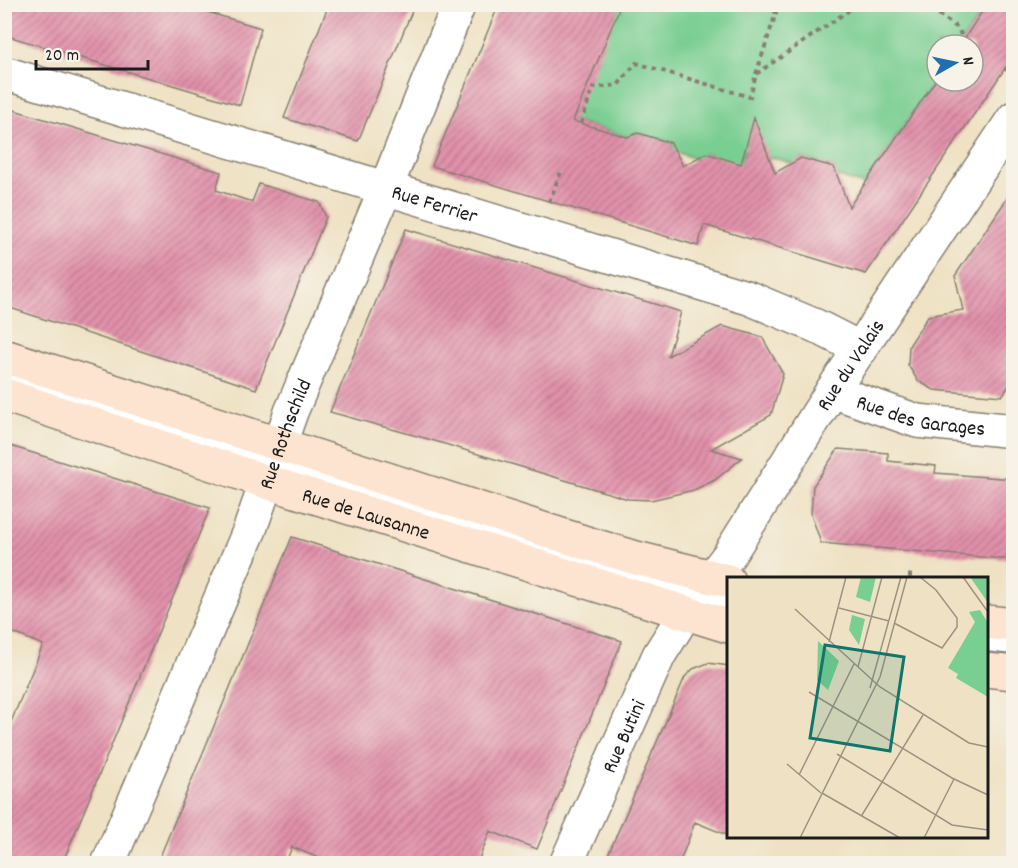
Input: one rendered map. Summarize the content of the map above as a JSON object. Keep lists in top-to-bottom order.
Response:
{
  "streets": {
    "main road": ["Rue de Lausanne"],
    "street": [
      "Rue Ferrier",
      "Rue du Valais",
      "Rue des Garages",
      "Rue Rothschild",
      "Rue Butini"
    ]
  },
  "crossings": [
    ["Rue Ferrier", "Rue du Valais"],
    ["Rue Ferrier", "Rue Rothschild"],
    ["Rue du Valais", "Rue des Garages"],
    ["Rue du Valais", "Rue de Lausanne"],
    ["Rue du Valais", "Rue Butini"],
    ["Rue Rothschild", "Rue de Lausanne"],
    ["Rue de Lausanne", "Rue Butini"]
  ],
  "scale_bar": "20 m",
  "north": "right"
}
